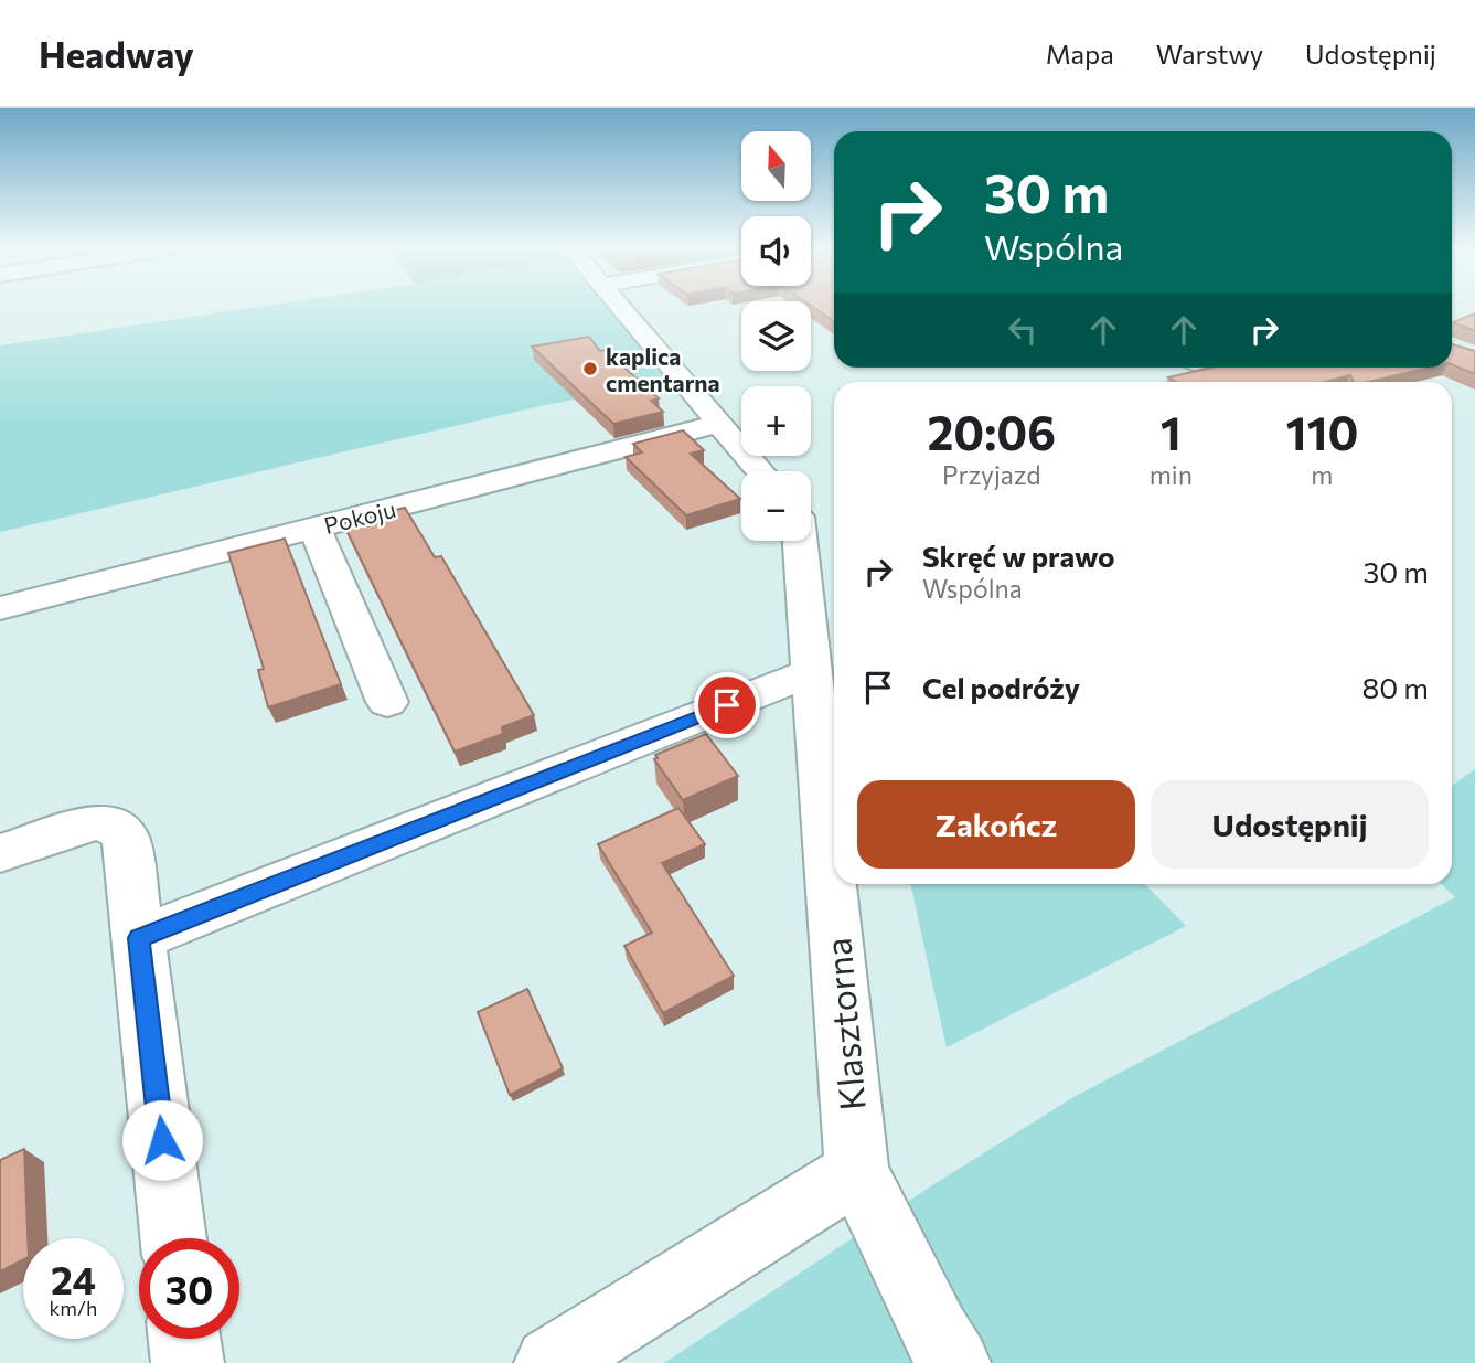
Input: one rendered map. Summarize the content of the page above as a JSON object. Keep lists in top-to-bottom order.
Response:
{
  "streets": {
    "street": ["Pokoju", "Klasztorna"]
  },
  "places": ["kaplica cmentarna"],
  "north": "top",
  "page": {
    "header": "Headway",
    "nav": ["Mapa", "Warstwy", "Udostępnij"],
    "map_buttons": ["+", "−"],
    "turn": ["30 m", "Wspólna"],
    "eta": [
      "20:06",
      "Przyjazd",
      "1",
      "min",
      "110",
      "m"
    ],
    "list": [
      {
        "name": "Skręć w prawo",
        "note": "Wspólna",
        "value": "30 m"
      },
      {
        "name": "Cel podróży",
        "value": "80 m"
      }
    ],
    "buttons": ["Zakończ", "Udostępnij"],
    "speed": "24 km/h",
    "limit": "30"
  }
}
